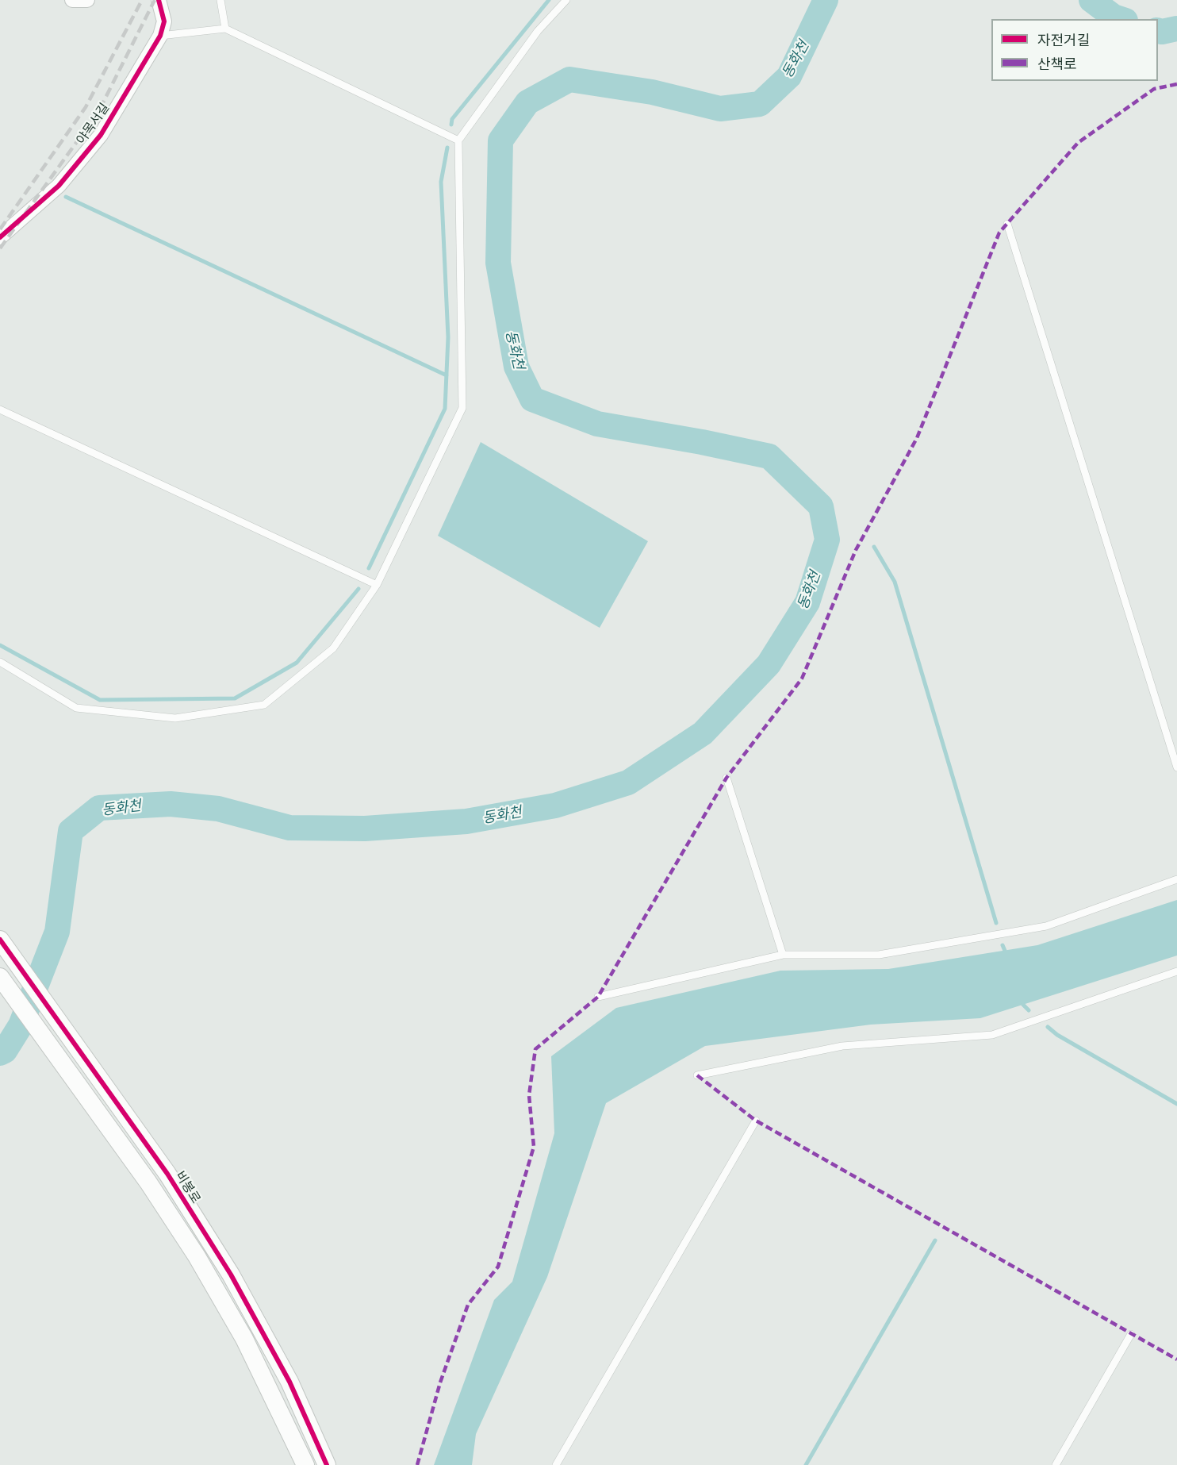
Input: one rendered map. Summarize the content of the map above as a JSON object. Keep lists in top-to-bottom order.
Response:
{
  "streets": {
    "street": ["야목서길", "비봉로"]
  },
  "water": ["동화천"],
  "legend": ["자전거길", "산책로"]
}
